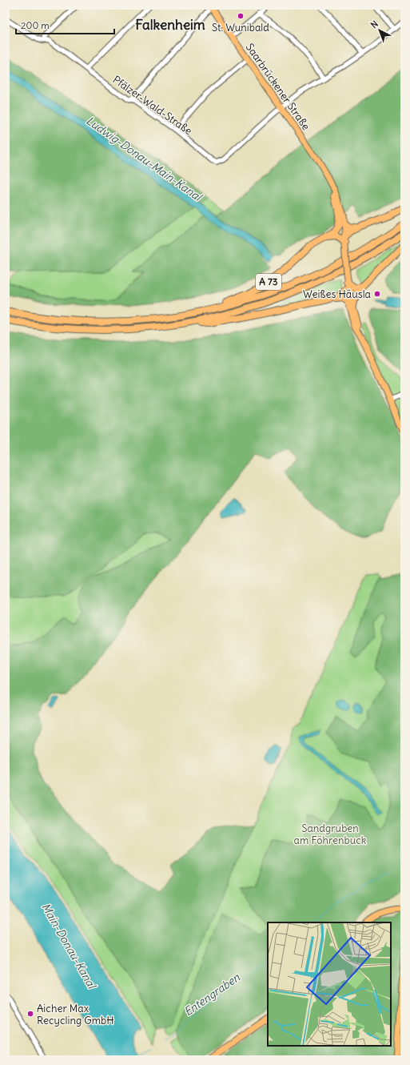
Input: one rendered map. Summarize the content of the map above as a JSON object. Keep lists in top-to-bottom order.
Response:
{
  "streets": {
    "highway": ["A 73"],
    "main road": ["Saarbrückener Straße"],
    "street": ["Pfälzer-Wald-Straße"]
  },
  "crossings": [
    ["Saarbrückener Straße", "Pfälzer-Wald-Straße"],
    ["Saarbrückener Straße", "A 73"]
  ],
  "districts": ["Falkenheim"],
  "water": ["Ludwig-Donau-Main-Kanal", "Main-Donau-Kanal", "Entengraben"],
  "parks": ["Sandgruben am Föhrenbuck"],
  "places": ["St. Wunibald", "Weißes Häusla", "Aicher Max Recycling GmbH"],
  "scale_bar": "200 m",
  "north": "top left"
}
